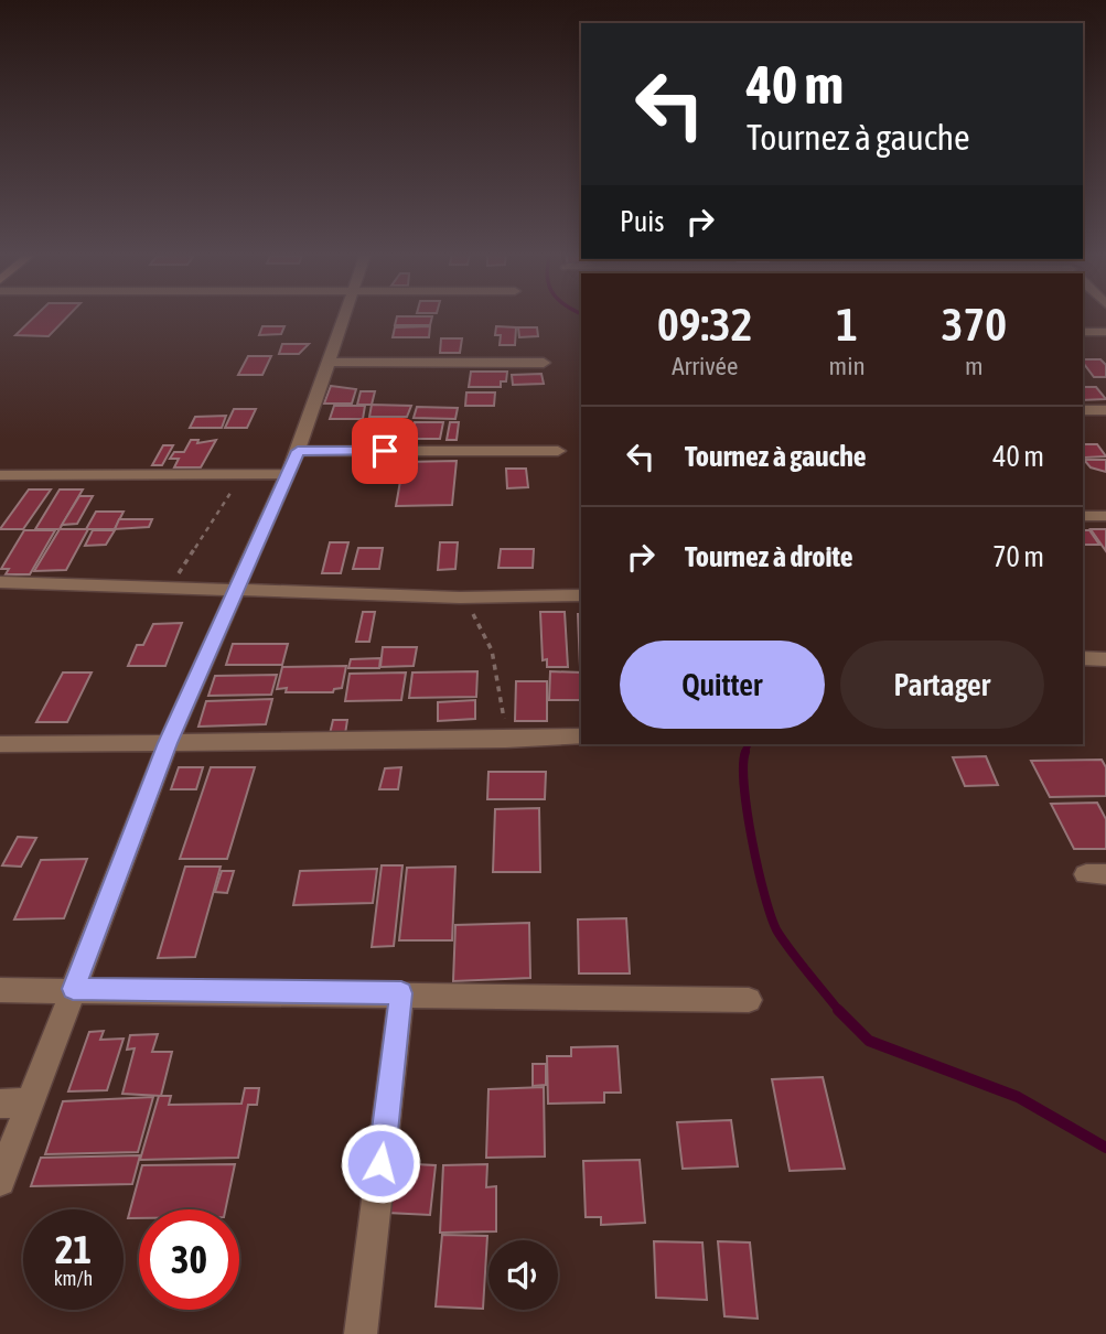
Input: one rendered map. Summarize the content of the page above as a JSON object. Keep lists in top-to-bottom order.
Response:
{
  "page": {
    "turn": ["40 m", "Tournez à gauche"],
    "then": "Puis",
    "eta": [
      "09:32",
      "Arrivée",
      "1",
      "min",
      "370",
      "m"
    ],
    "list": [
      {
        "name": "Tournez à gauche",
        "value": "40 m"
      },
      {
        "name": "Tournez à droite",
        "value": "70 m"
      }
    ],
    "buttons": ["Quitter", "Partager"],
    "speed": "21 km/h",
    "limit": "30"
  }
}
